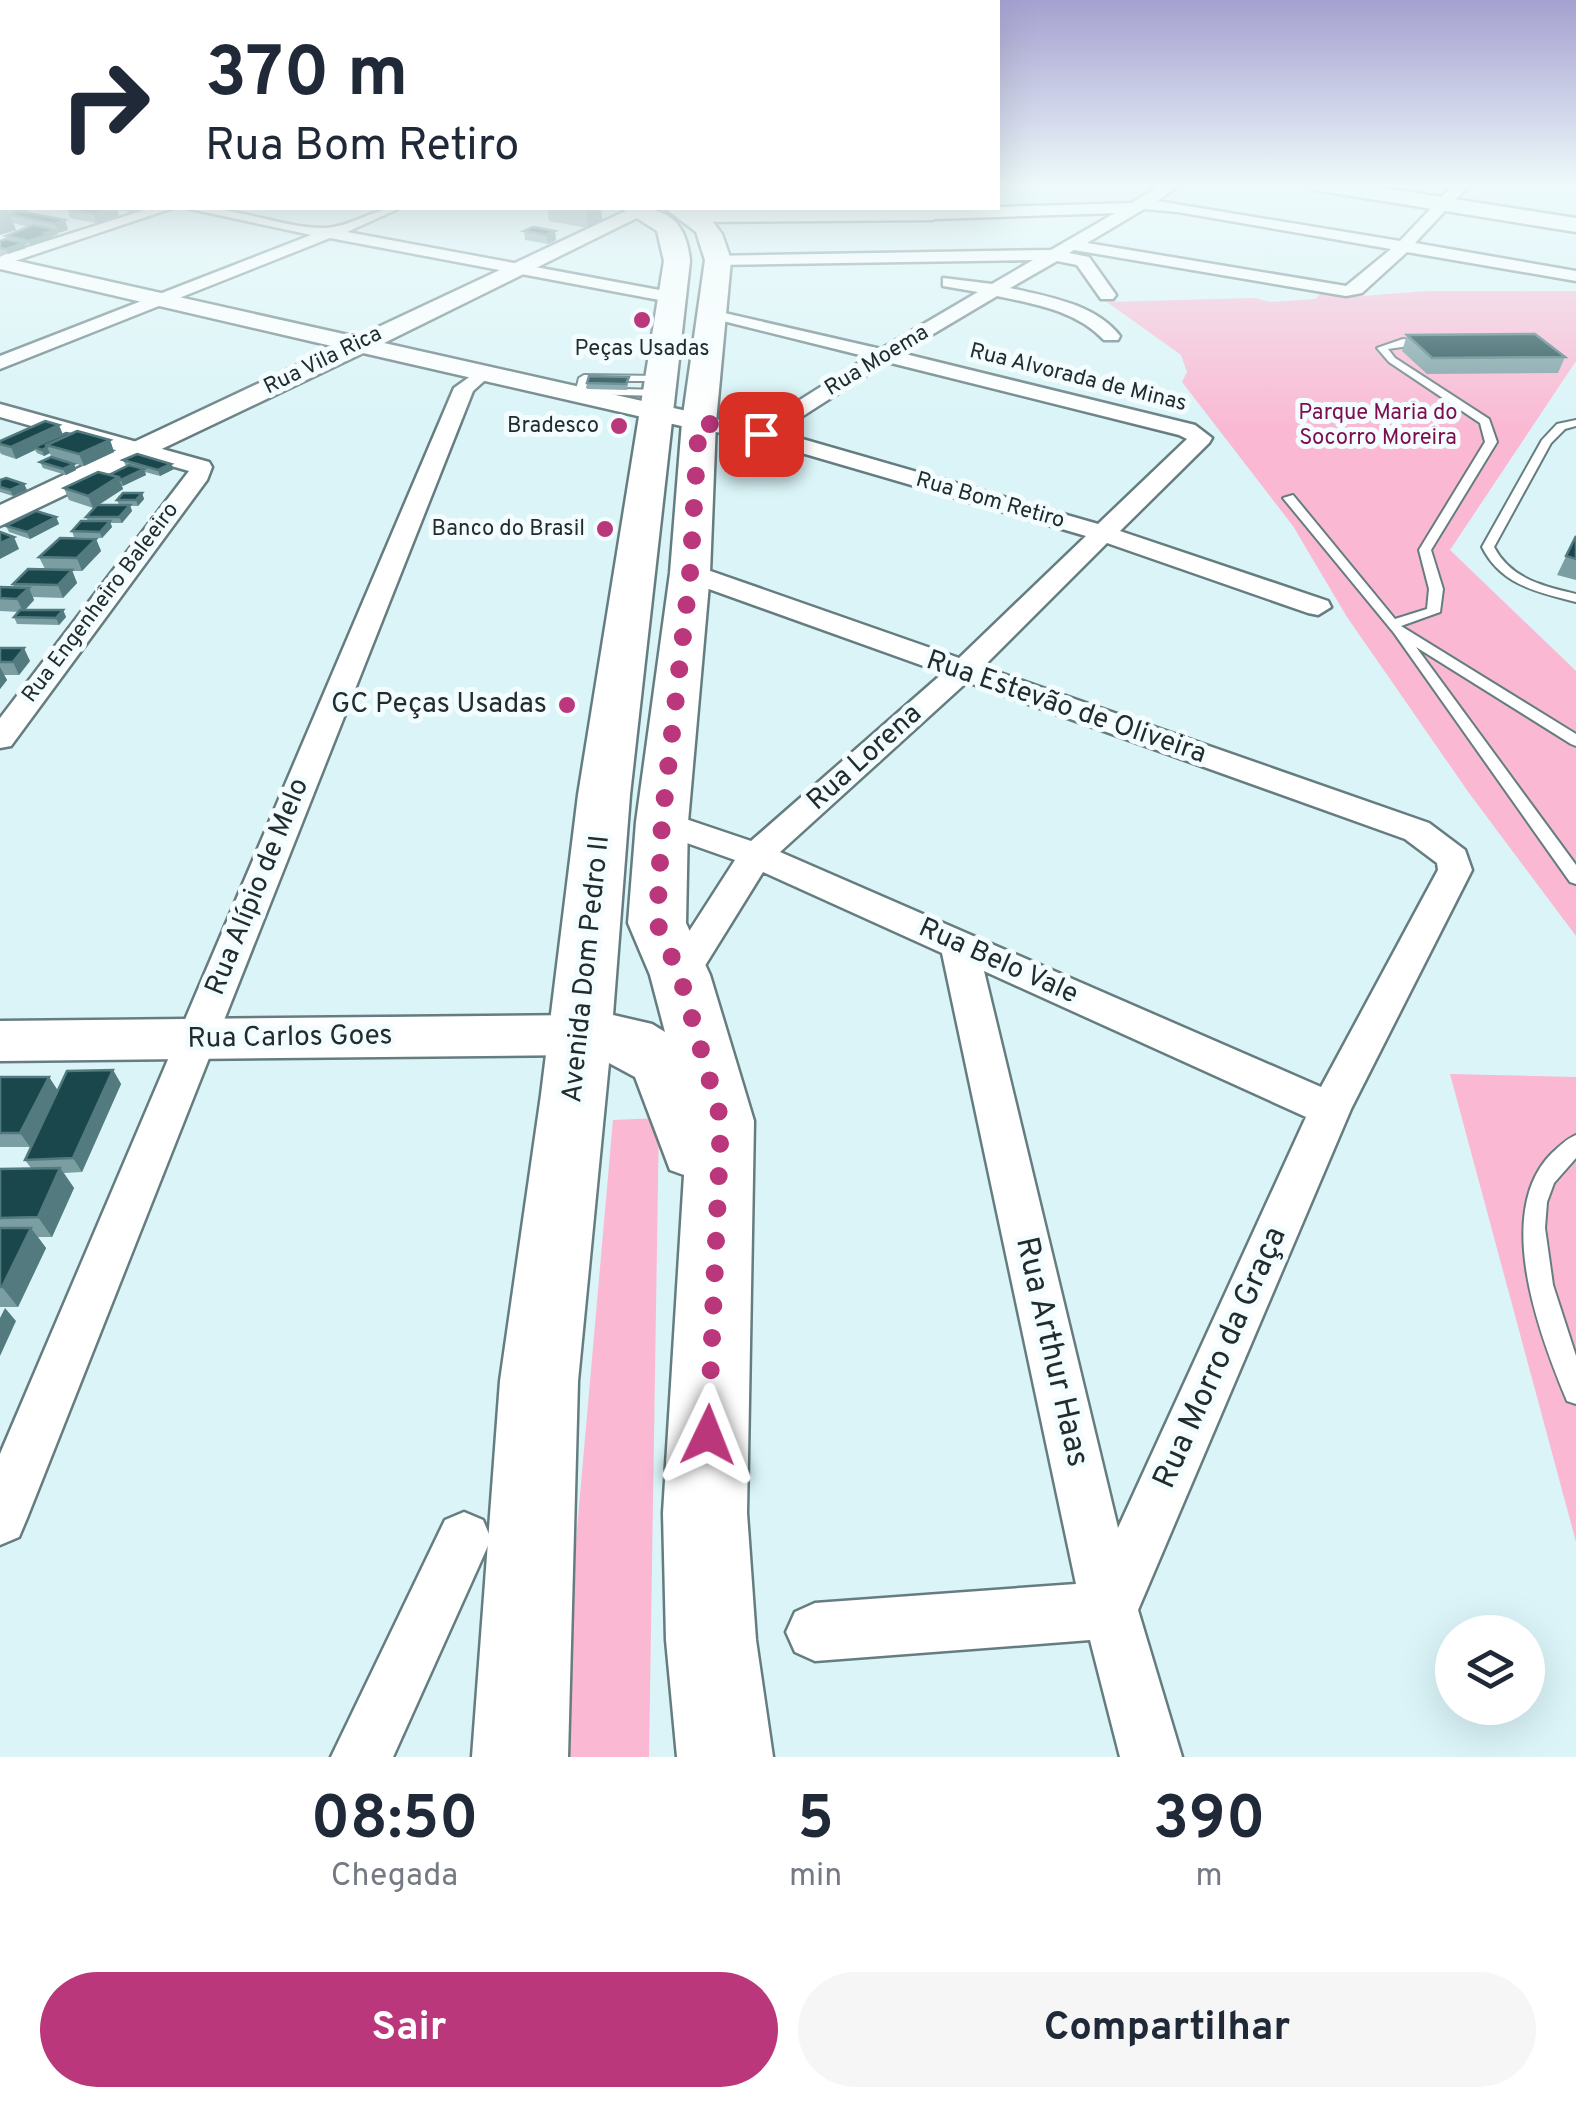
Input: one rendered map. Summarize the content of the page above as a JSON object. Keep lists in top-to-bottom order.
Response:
{
  "streets": {
    "main road": ["Avenida Dom Pedro II"],
    "street": [
      "Rua Vila Rica",
      "Rua Moema",
      "Rua Alvorada de Minas",
      "Rua Bom Retiro",
      "Rua Engenheiro Baleeiro",
      "Rua Estevão de Oliveira",
      "Rua Lorena",
      "Rua Alípio de Melo",
      "Rua Belo Vale",
      "Rua Carlos Goes",
      "Rua Arthur Haas",
      "Rua Morro da Graça"
    ]
  },
  "crossings": [
    ["Rua Vila Rica", "Rua Engenheiro Baleeiro"],
    ["Rua Moema", "Rua Alvorada de Minas"],
    ["Rua Moema", "Rua Bom Retiro"],
    ["Rua Moema", "Avenida Dom Pedro II"],
    ["Rua Alvorada de Minas", "Rua Lorena"],
    ["Rua Alvorada de Minas", "Avenida Dom Pedro II"],
    ["Rua Bom Retiro", "Rua Lorena"],
    ["Rua Bom Retiro", "Avenida Dom Pedro II"],
    ["Rua Estevão de Oliveira", "Rua Lorena"],
    ["Rua Estevão de Oliveira", "Avenida Dom Pedro II"],
    ["Rua Estevão de Oliveira", "Rua Morro da Graça"],
    ["Rua Lorena", "Rua Belo Vale"],
    ["Rua Lorena", "Avenida Dom Pedro II"],
    ["Rua Alípio de Melo", "Rua Carlos Goes"],
    ["Rua Belo Vale", "Avenida Dom Pedro II"],
    ["Rua Belo Vale", "Rua Arthur Haas"],
    ["Rua Belo Vale", "Rua Morro da Graça"],
    ["Avenida Dom Pedro II", "Rua Carlos Goes"],
    ["Rua Arthur Haas", "Rua Morro da Graça"]
  ],
  "parks": ["Parque Maria do Socorro Moreira"],
  "places": [
    "Peças Usadas",
    "Bradesco",
    "Banco do Brasil",
    "GC Peças Usadas"
  ],
  "page": {
    "turn": ["370 m", "Rua Bom Retiro"],
    "eta": [
      "08:50",
      "Chegada",
      "5",
      "min",
      "390",
      "m"
    ],
    "buttons": ["Sair", "Compartilhar"]
  }
}
